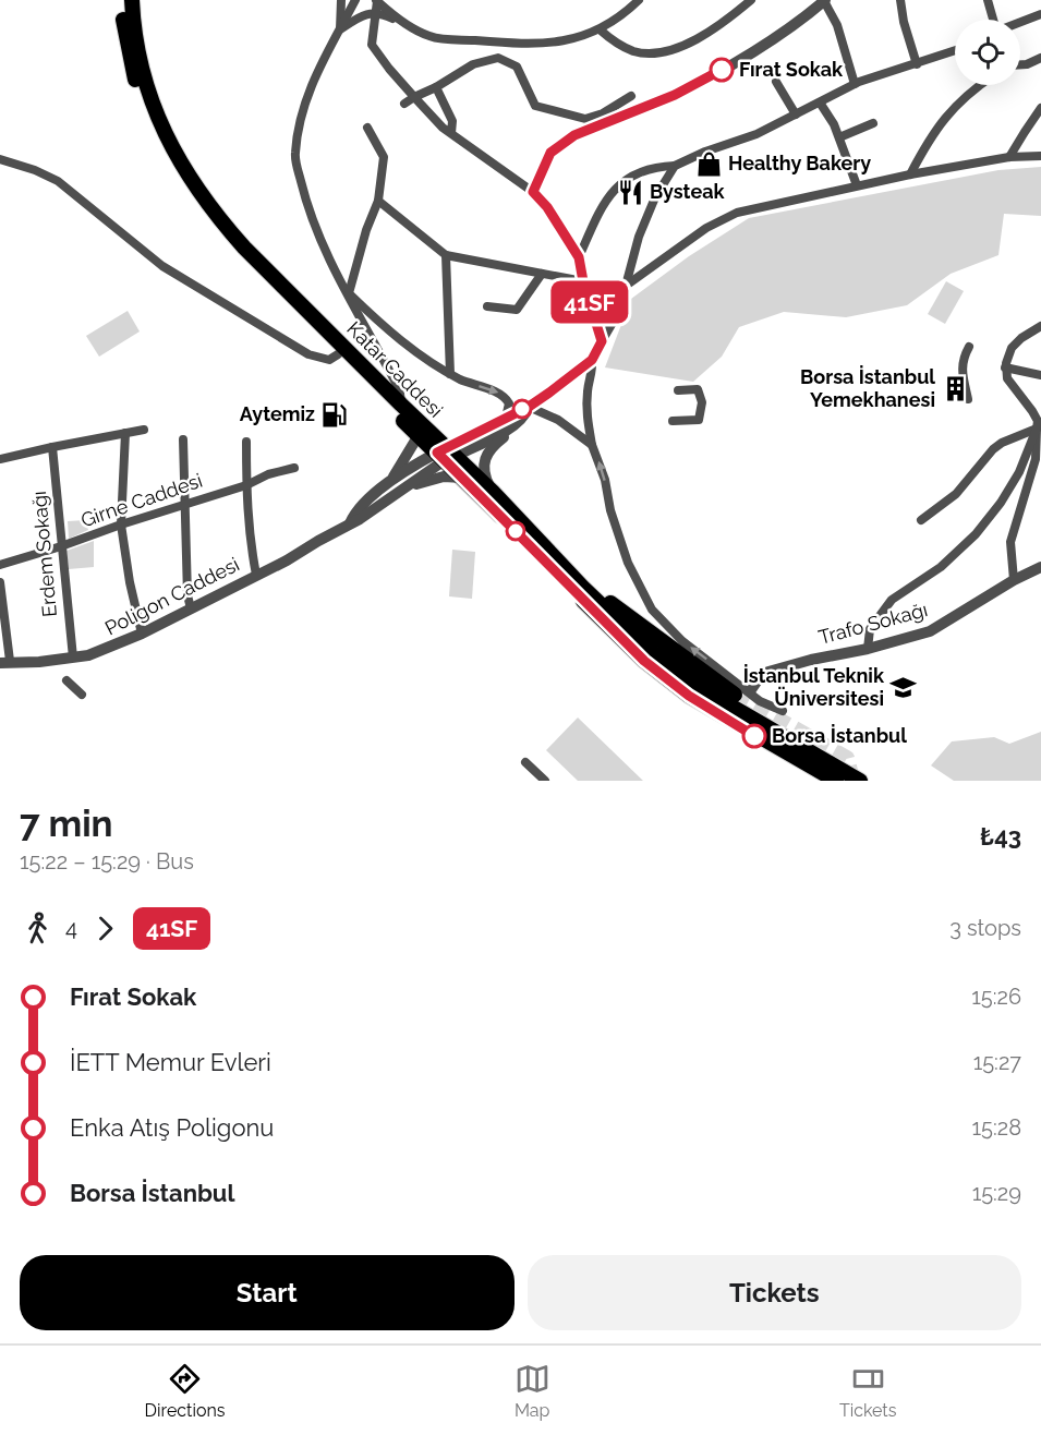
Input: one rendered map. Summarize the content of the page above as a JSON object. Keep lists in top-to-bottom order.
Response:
{
  "streets": {
    "main road": ["Katar Caddesi"],
    "street": [
      "Girne Caddesi",
      "Erdem Sokağı",
      "Poligon Caddesi",
      "Trafo Sokağı"
    ]
  },
  "crossings": [
    ["Katar Caddesi", "Poligon Caddesi"],
    ["Girne Caddesi", "Erdem Sokağı"],
    ["Erdem Sokağı", "Poligon Caddesi"]
  ],
  "places": {
    "other": ["Fırat Sokak", "Borsa İstanbul"],
    "shop": ["Healthy Bakery"],
    "restaurant": ["Bysteak"],
    "building": ["Borsa İstanbul Yemekhanesi"],
    "fuel station": ["Aytemiz"],
    "school or university": ["İstanbul Teknik Üniversitesi"]
  },
  "lines": ["bus line 41SF"],
  "page": {
    "on_map": "41SF",
    "heading": ["7 min", "15:22 – 15:29 · Bus", "₺43"],
    "legs": ["4", "41SF", "3 stops"],
    "list": [
      {
        "name": "Fırat Sokak",
        "value": "15:26"
      },
      {
        "name": "İETT Memur Evleri",
        "value": "15:27"
      },
      {
        "name": "Enka Atış Poligonu",
        "value": "15:28"
      },
      {
        "name": "Borsa İstanbul",
        "value": "15:29"
      }
    ],
    "buttons": ["Start", "Tickets"],
    "tabs": ["Directions", "Map", "Tickets"]
  }
}
